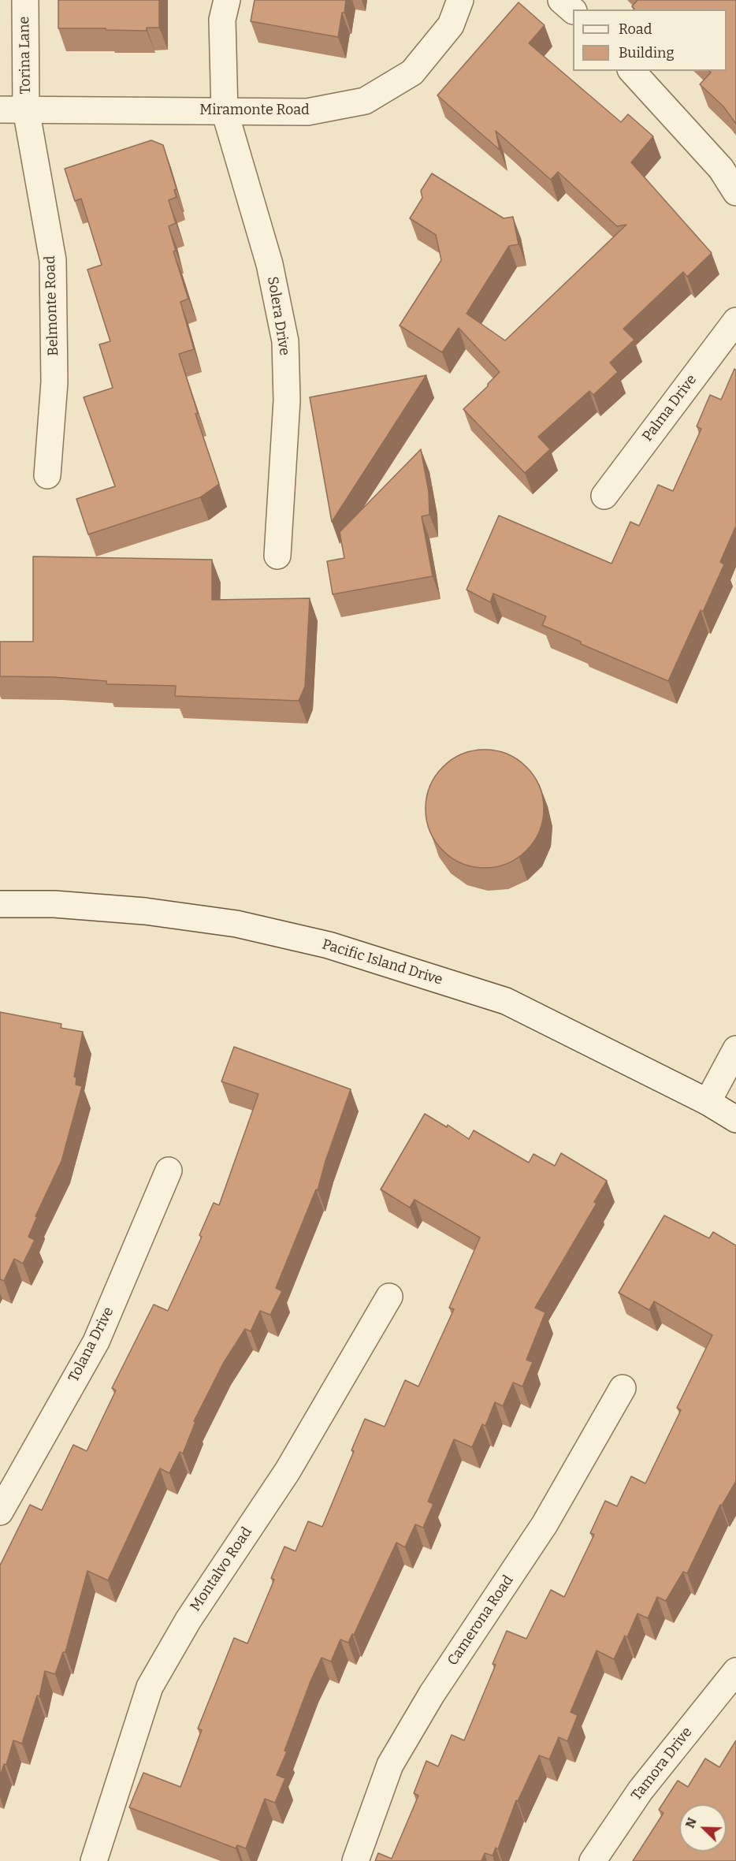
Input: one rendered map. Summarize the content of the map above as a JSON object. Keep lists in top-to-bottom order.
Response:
{
  "streets": {
    "street": [
      "Torina Lane",
      "Miramonte Road",
      "Belmonte Road",
      "Solera Drive",
      "Palma Drive",
      "Pacific Island Drive",
      "Tolana Drive",
      "Montalvo Road",
      "Camerona Road",
      "Tamora Drive"
    ]
  },
  "crossings": [
    ["Torina Lane", "Miramonte Road"],
    ["Torina Lane", "Belmonte Road"],
    ["Miramonte Road", "Belmonte Road"],
    ["Miramonte Road", "Solera Drive"]
  ],
  "legend": ["Road", "Building"],
  "north": "top left"
}
